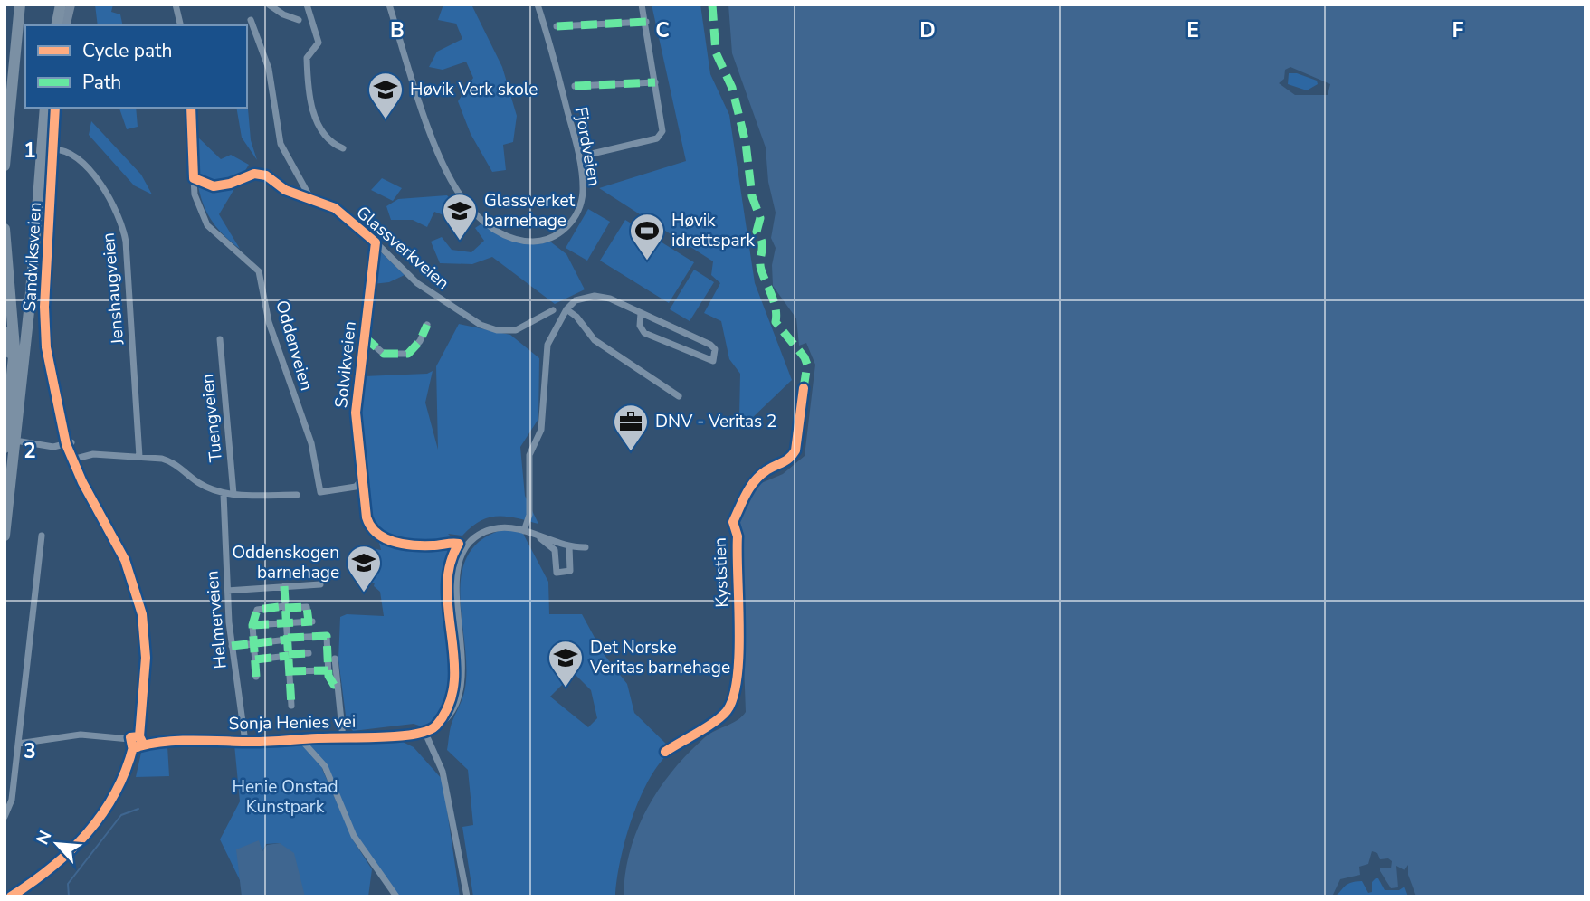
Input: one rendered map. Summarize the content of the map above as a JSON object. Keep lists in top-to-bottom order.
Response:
{
  "streets": {
    "main road": ["Sandviksveien"],
    "street": [
      "Fjordveien",
      "Glassverkveien",
      "Jenshaugveien",
      "Oddenveien",
      "Solvikveien",
      "Tuengveien",
      "Helmerveien",
      "Sonja Henies vei"
    ],
    "cycle path": ["Kyststien"]
  },
  "crossings": [
    ["Glassverkveien", "Oddenveien"],
    ["Glassverkveien", "Solvikveien"],
    ["Sandviksveien", "Jenshaugveien"],
    ["Sandviksveien", "Sonja Henies vei"],
    ["Oddenveien", "Solvikveien"],
    ["Helmerveien", "Sonja Henies vei"]
  ],
  "parks": ["Henie Onstad Kunstpark"],
  "places": {
    "school or university": [
      "Høvik Verk skole",
      "Glassverket barnehage",
      "Oddenskogen barnehage",
      "Det Norske Veritas barnehage"
    ],
    "sports": ["Høvik idrettspark"],
    "office": ["DNV - Veritas 2"]
  },
  "legend": ["Cycle path", "Path"],
  "north": "top left",
  "grid": {
    "columns": [
      "B",
      "C",
      "D",
      "E",
      "F"
    ],
    "rows": ["1", "2", "3"]
  }
}
